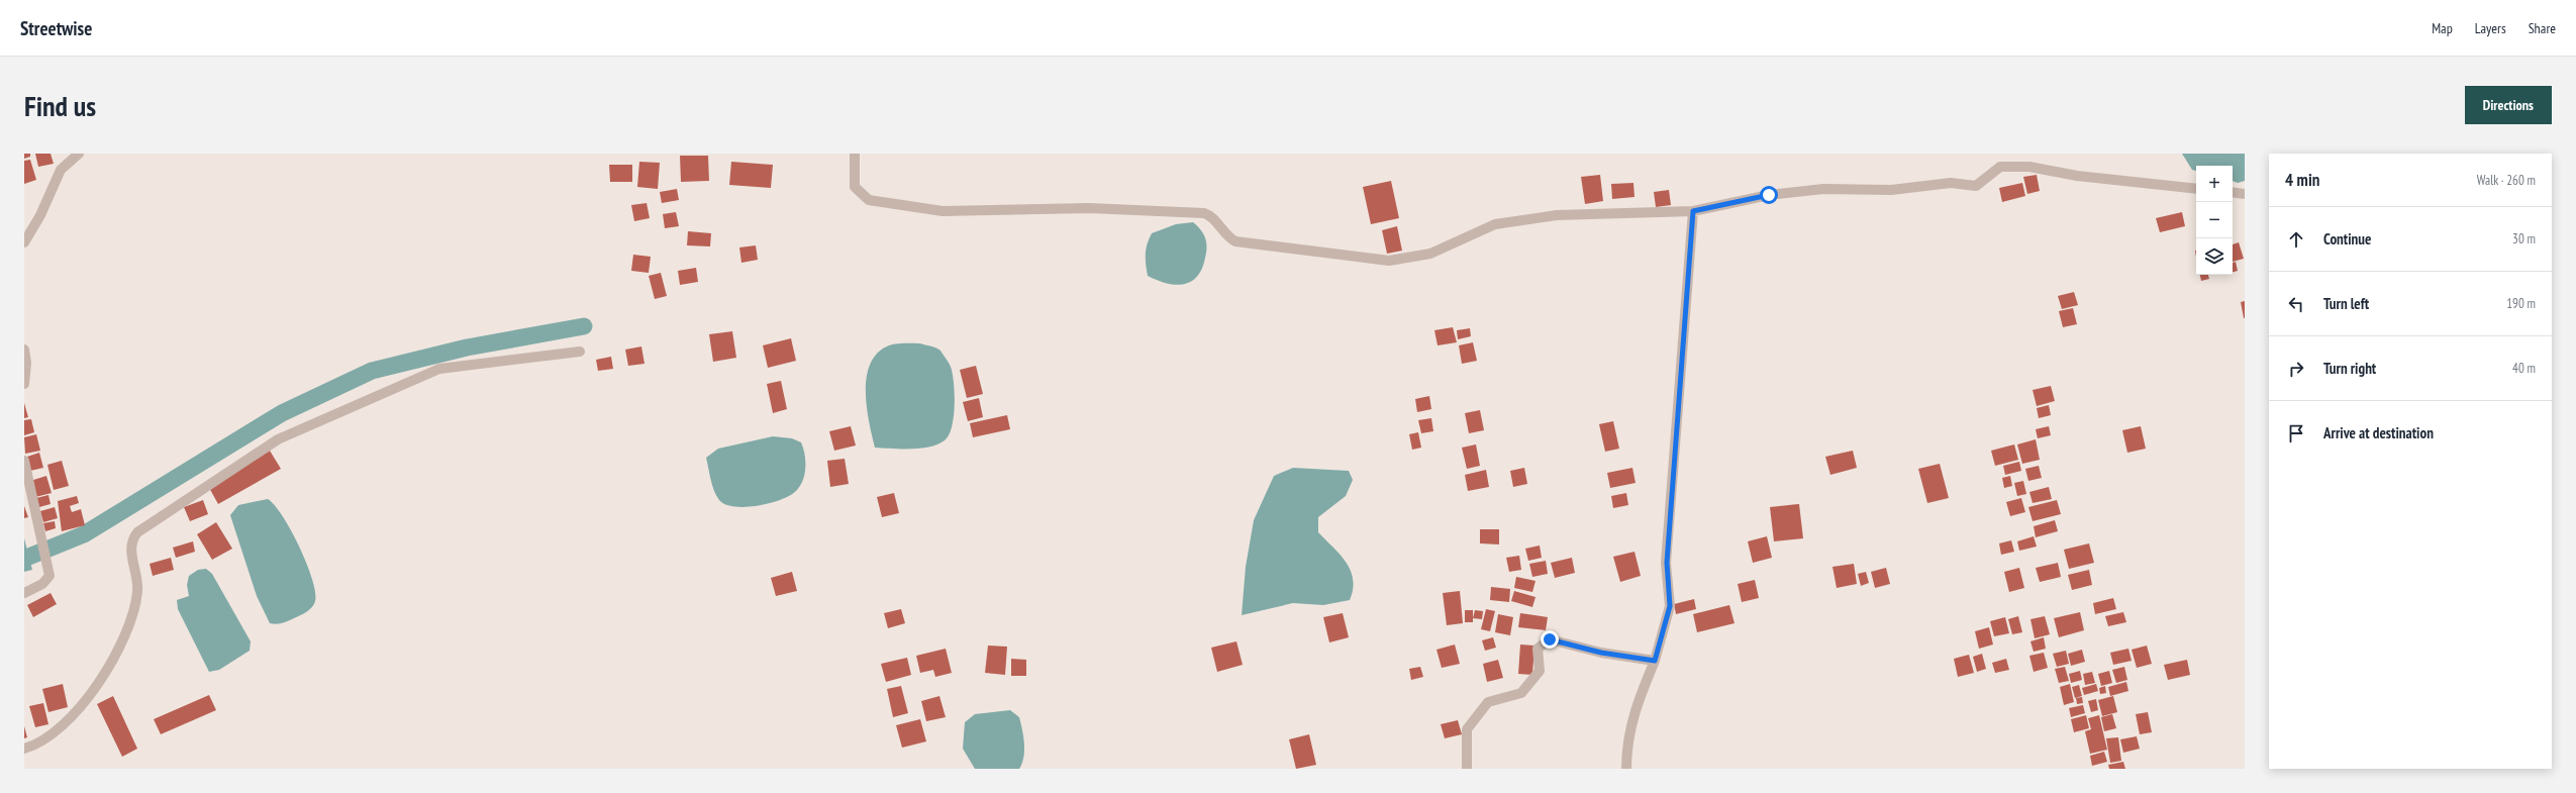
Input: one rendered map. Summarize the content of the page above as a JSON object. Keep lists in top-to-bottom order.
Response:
{
  "page": {
    "header": "Streetwise",
    "nav": ["Map", "Layers", "Share"],
    "buttons": "Directions",
    "title": "Find us",
    "heading": ["4 min", "Walk · 260 m"],
    "map_buttons": ["+", "−"],
    "list": [
      ["Continue", "30 m"],
      ["Turn left", "190 m"],
      ["Turn right", "40 m"],
      "Arrive at destination"
    ]
  }
}
